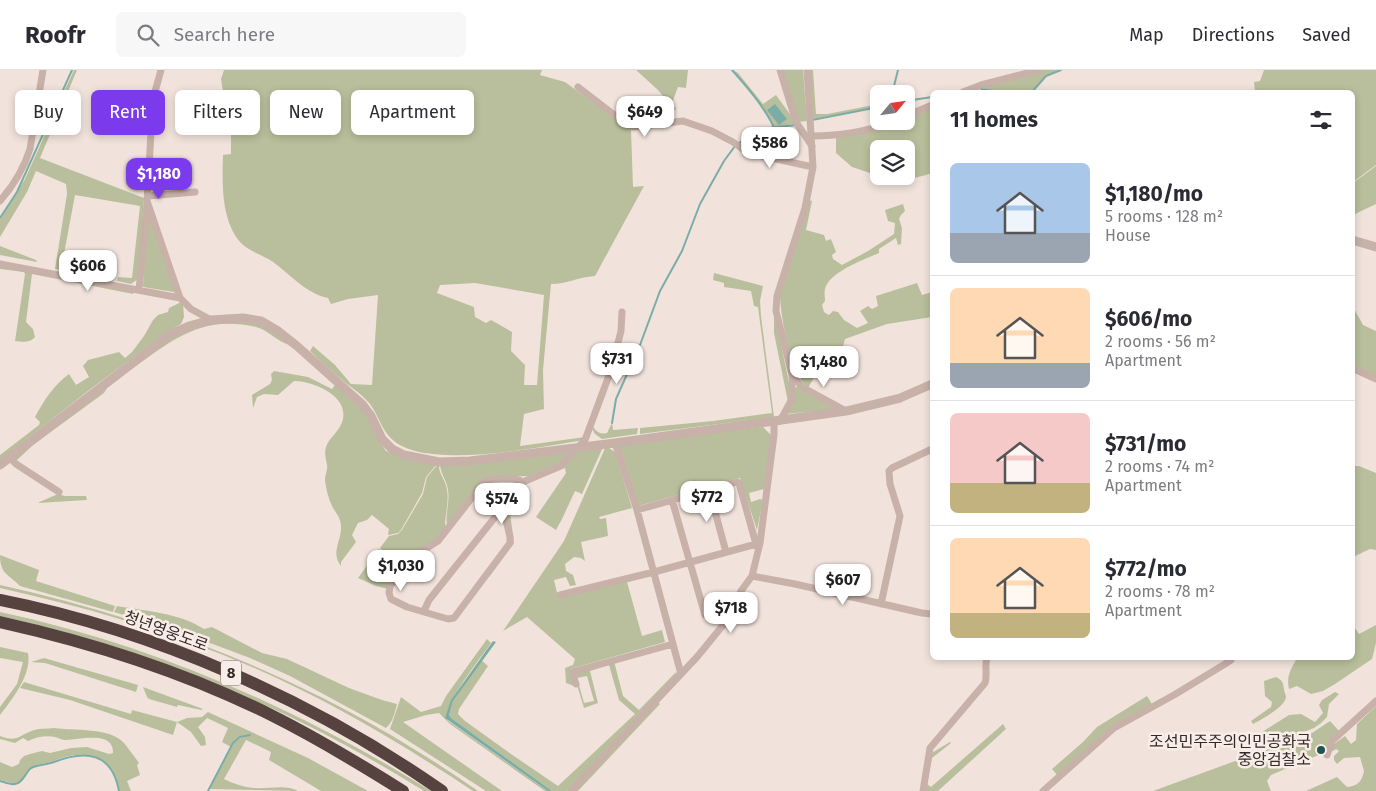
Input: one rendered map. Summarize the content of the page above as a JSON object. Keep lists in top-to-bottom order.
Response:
{
  "streets": {
    "highway": ["청년영웅도로", "8"]
  },
  "places": ["조선민주주의인민공화국 중앙검찰소"],
  "north": "top right",
  "page": {
    "header": "Roofr",
    "search": "Search here",
    "nav": ["Map", "Directions", "Saved"],
    "chip": [
      "Buy",
      "Rent",
      "Filters",
      "New",
      "Apartment"
    ],
    "heading": "11 homes",
    "price": [
      "$649",
      "$586",
      "$1,180",
      "$606",
      "$731",
      "$1,480",
      "$772",
      "$574",
      "$1,030",
      "$607",
      "$718"
    ],
    "list": [
      {
        "name": "$1,180/mo",
        "note": "5 rooms · 128 m² · House"
      },
      {
        "name": "$606/mo",
        "note": "2 rooms · 56 m² · Apartment"
      },
      {
        "name": "$731/mo",
        "note": "2 rooms · 74 m² · Apartment"
      },
      {
        "name": "$772/mo",
        "note": "2 rooms · 78 m² · Apartment"
      }
    ]
  }
}
